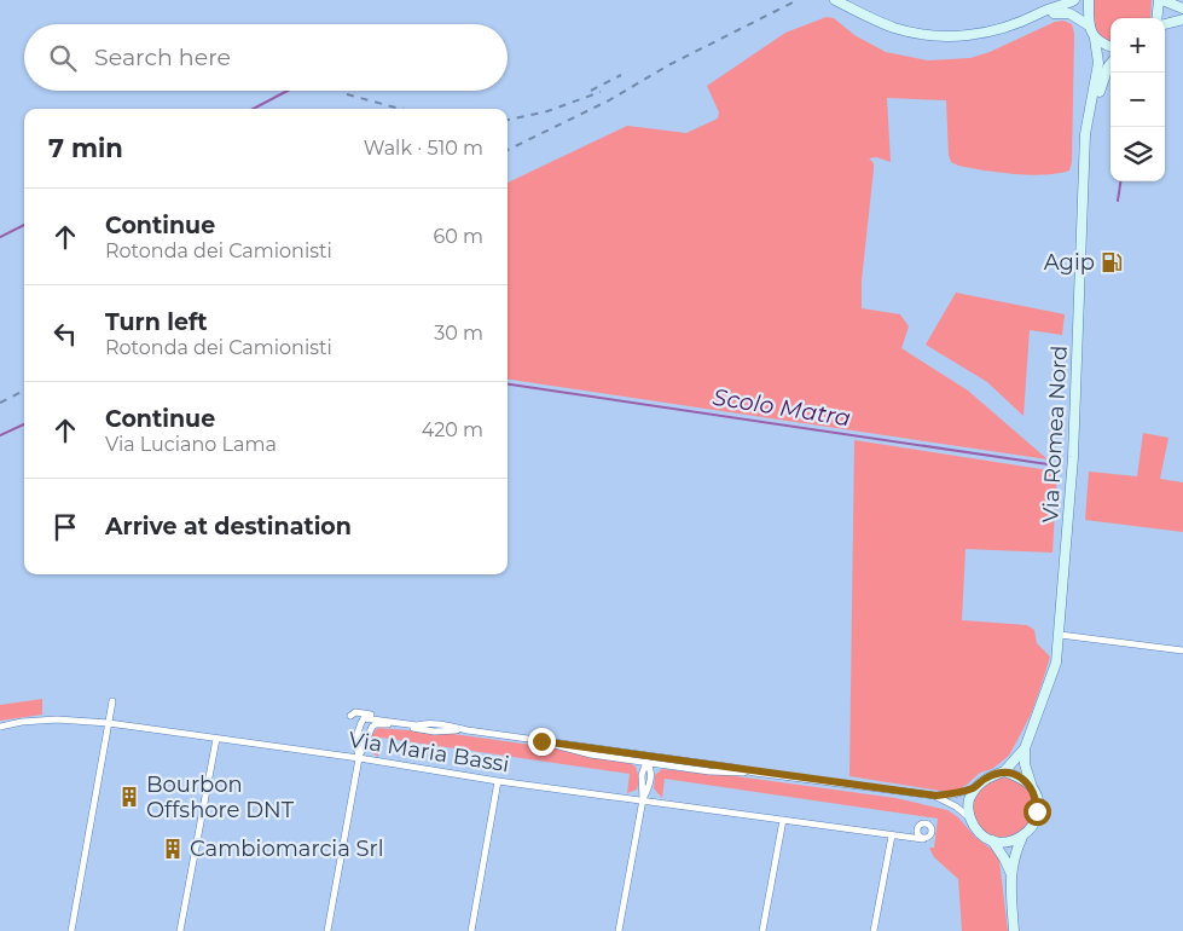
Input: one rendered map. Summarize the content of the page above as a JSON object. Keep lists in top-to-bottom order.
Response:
{
  "streets": {
    "main road": ["Via Romea Nord"],
    "street": ["Via Maria Bassi"]
  },
  "water": ["Scolo Matra"],
  "places": {
    "fuel station": ["Agip"],
    "building": ["Bourbon Offshore DNT", "Cambiomarcia Srl"]
  },
  "page": {
    "map_buttons": ["+", "−"],
    "search": "Search here",
    "heading": ["7 min", "Walk · 510 m"],
    "list": [
      ["Continue", "Rotonda dei Camionisti", "60 m"],
      ["Turn left", "Rotonda dei Camionisti", "30 m"],
      ["Continue", "Via Luciano Lama", "420 m"],
      "Arrive at destination"
    ]
  }
}
